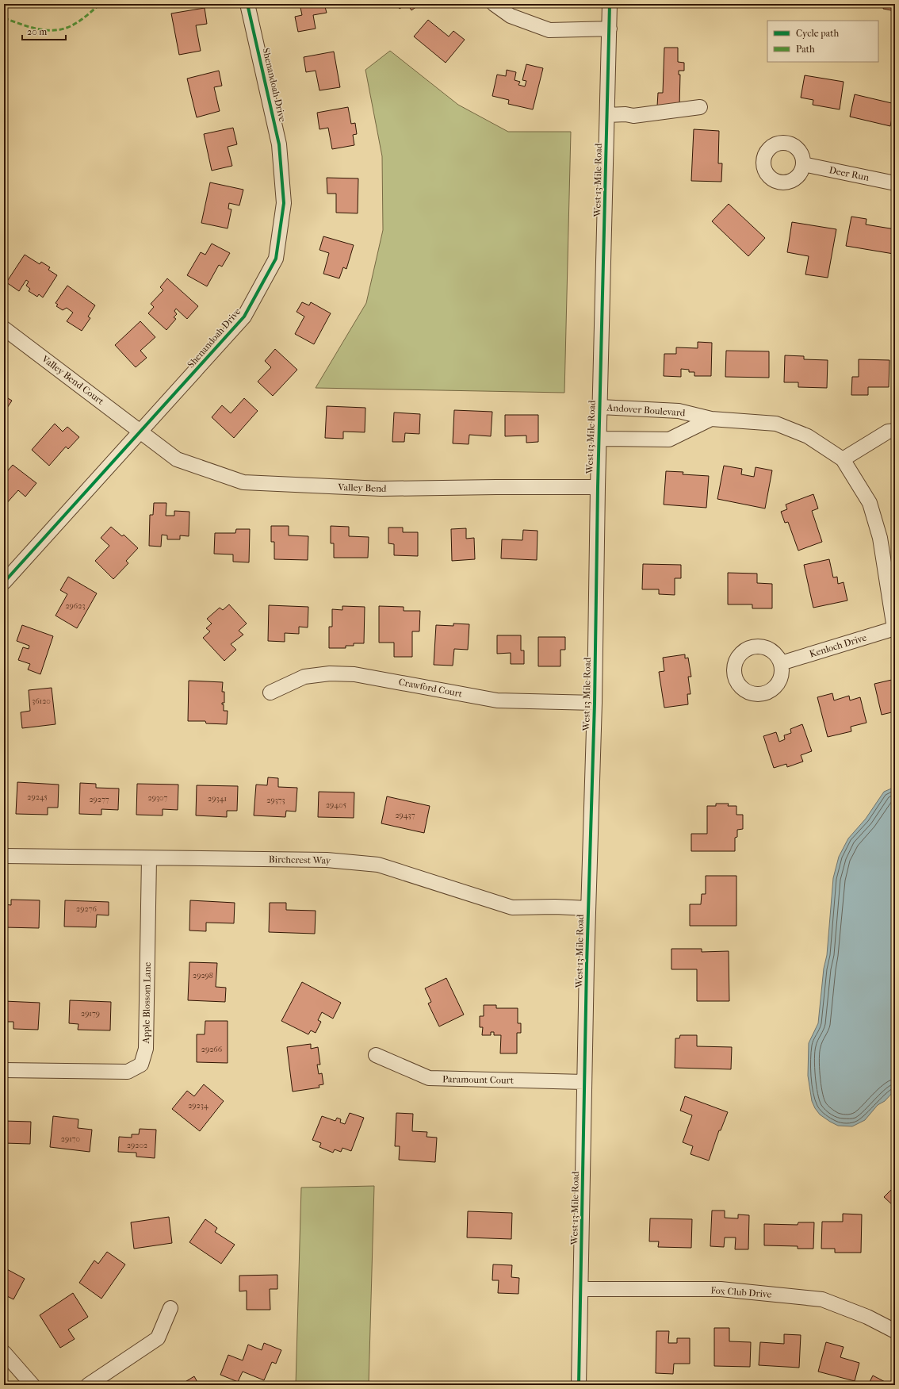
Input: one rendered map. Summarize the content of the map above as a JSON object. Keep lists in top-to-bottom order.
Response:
{
  "streets": {
    "street": [
      "Shenandoah Drive",
      "Deer Run",
      "West 13 Mile Road",
      "Valley Bend Court",
      "Andover Boulevard",
      "Valley Bend",
      "Kenloch Drive",
      "Crawford Court",
      "Birchcrest Way",
      "Apple Blossom Lane",
      "Paramount Court",
      "Fox Club Drive"
    ]
  },
  "crossings": [
    ["Shenandoah Drive", "Valley Bend Court"],
    ["Shenandoah Drive", "Valley Bend"],
    ["West 13 Mile Road", "Andover Boulevard"],
    ["West 13 Mile Road", "Valley Bend"],
    ["West 13 Mile Road", "Crawford Court"],
    ["West 13 Mile Road", "Birchcrest Way"],
    ["West 13 Mile Road", "Paramount Court"],
    ["West 13 Mile Road", "Fox Club Drive"],
    ["Valley Bend Court", "Valley Bend"],
    ["Andover Boulevard", "Kenloch Drive"],
    ["Birchcrest Way", "Apple Blossom Lane"]
  ],
  "house_numbers": [
    "29623",
    "36120",
    "29245",
    "29307",
    "29341",
    "29277",
    "29373",
    "29405",
    "29437",
    "29276",
    "29298",
    "29179",
    "29266",
    "29234",
    "29170",
    "29202"
  ],
  "legend": ["Cycle path", "Path"],
  "scale_bar": "20 m"
}
